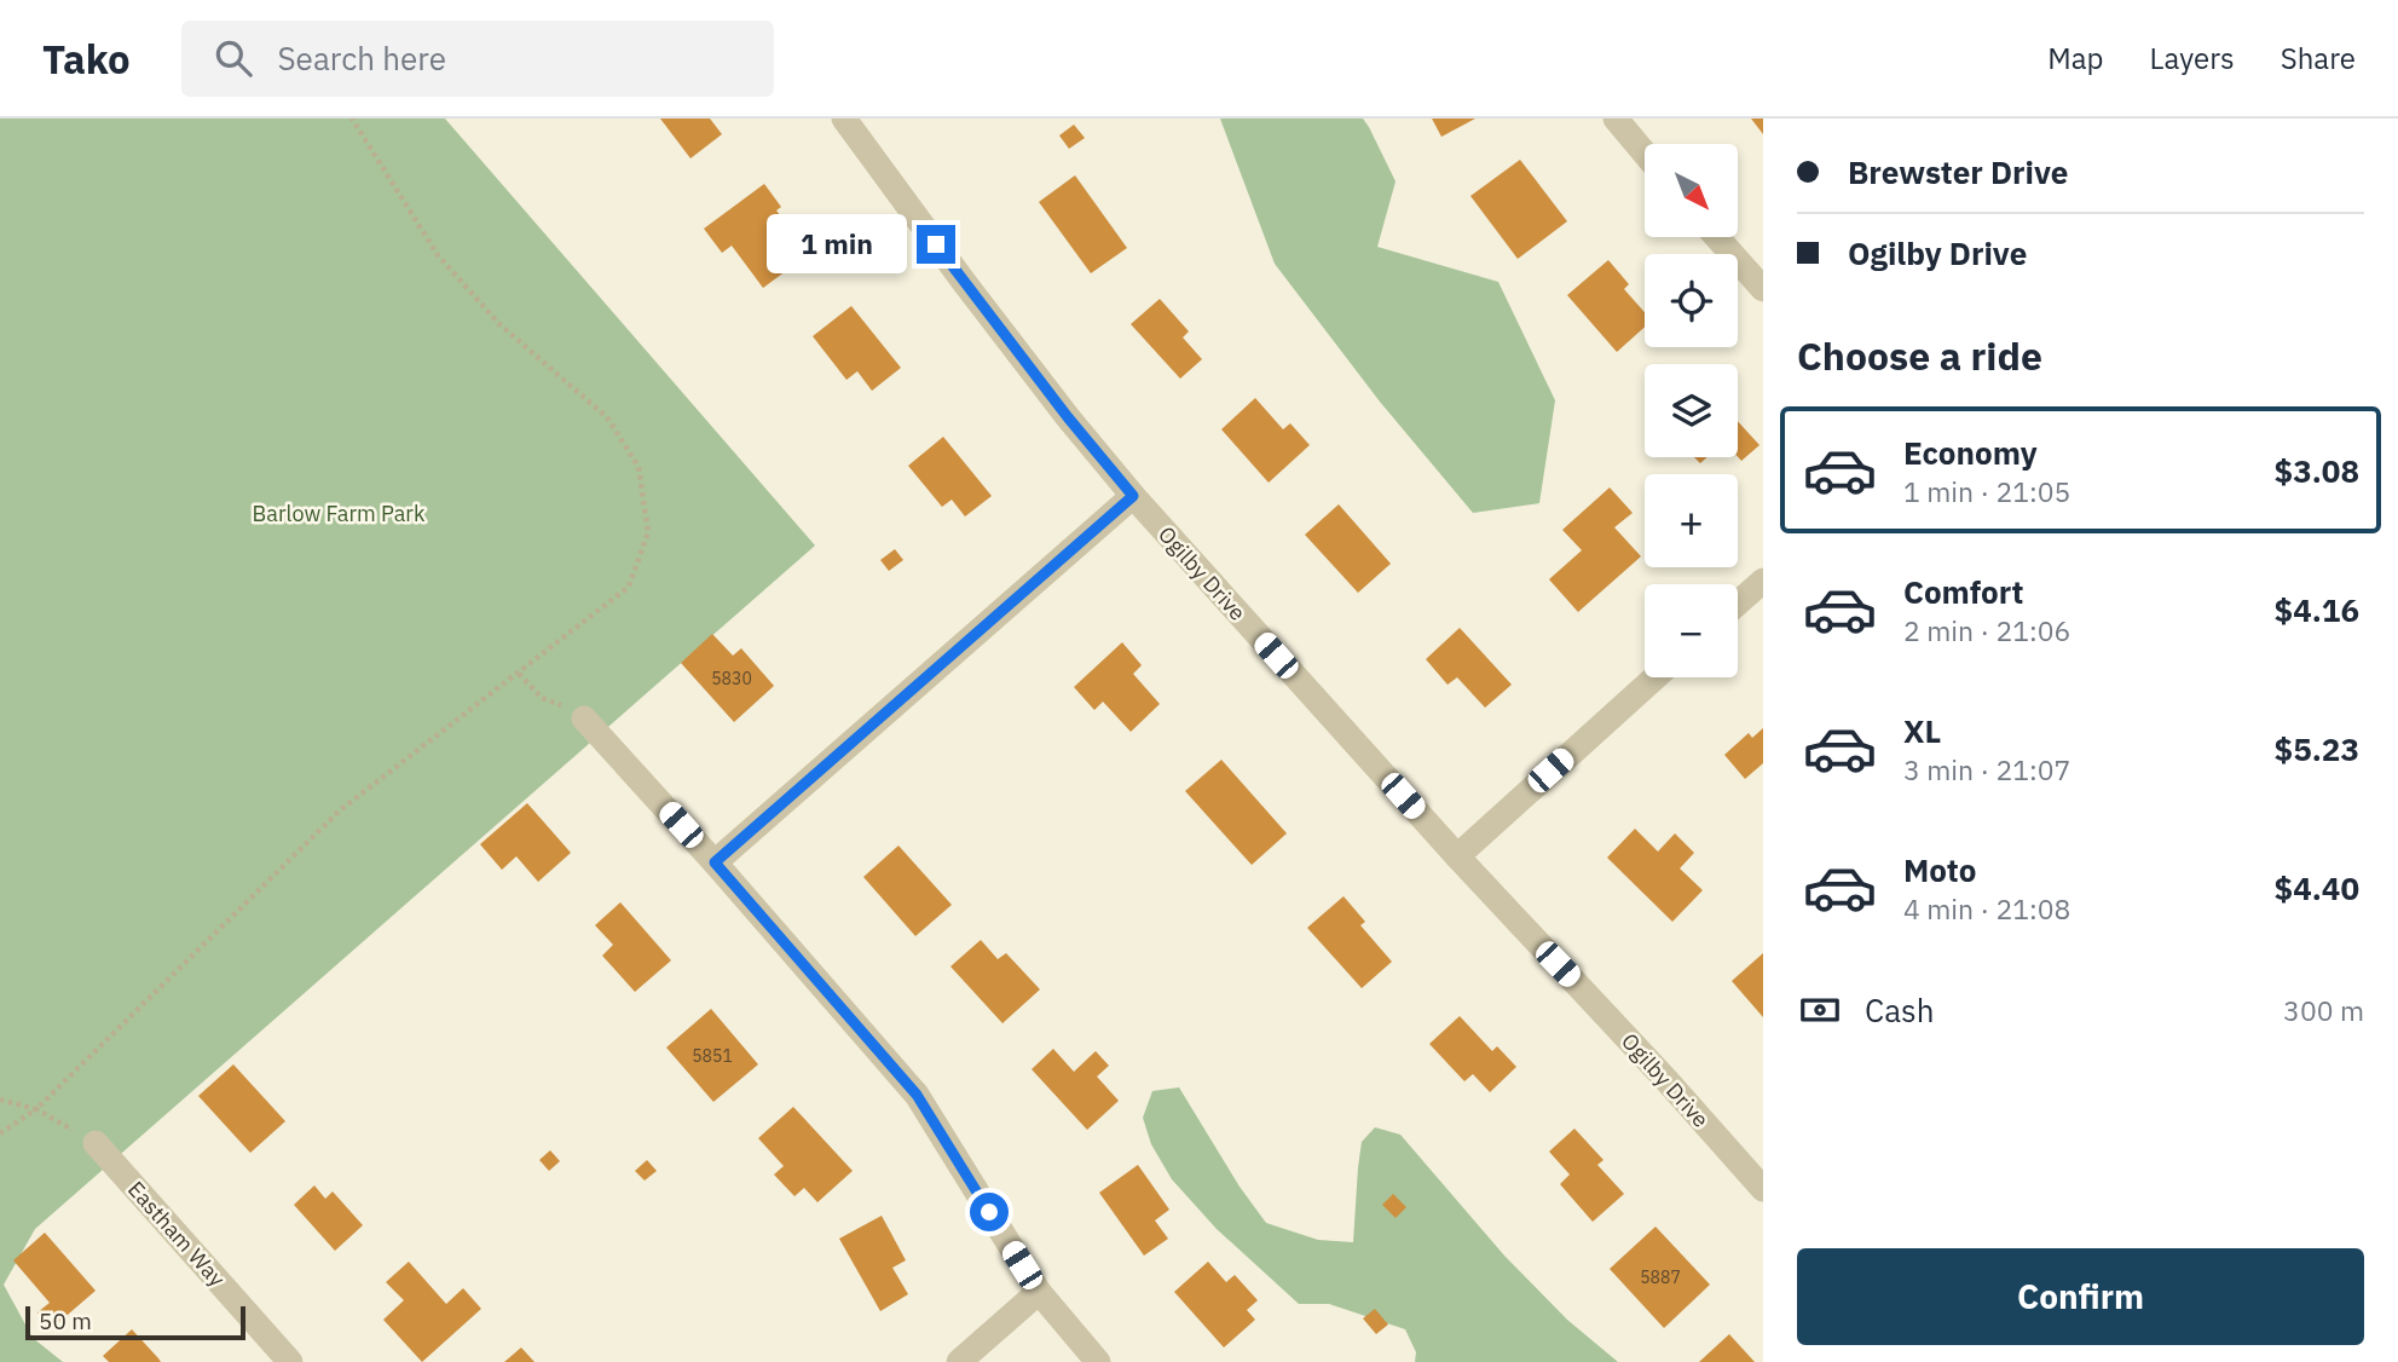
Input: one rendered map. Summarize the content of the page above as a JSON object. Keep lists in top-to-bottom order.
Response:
{
  "streets": {
    "street": ["Ogilby Drive", "Eastham Way"]
  },
  "parks": ["Barlow Farm Park"],
  "house_numbers": ["5830", "5851", "5887"],
  "scale_bar": "50 m",
  "north": "bottom right",
  "page": {
    "header": "Tako",
    "search": "Search here",
    "nav": ["Map", "Layers", "Share"],
    "banner": ["Brewster Drive", "Ogilby Drive"],
    "map_buttons": ["+", "−"],
    "bubble": "1 min",
    "heading": "Choose a ride",
    "list": [
      {
        "name": "Economy",
        "note": "1 min · 21:05",
        "value": "$3.08"
      },
      {
        "name": "Comfort",
        "note": "2 min · 21:06",
        "value": "$4.16"
      },
      {
        "name": "XL",
        "note": "3 min · 21:07",
        "value": "$5.23"
      },
      {
        "name": "Moto",
        "note": "4 min · 21:08",
        "value": "$4.40"
      }
    ],
    "pay": ["Cash", "300 m"],
    "buttons": "Confirm",
    "scale": "50 m"
  }
}
